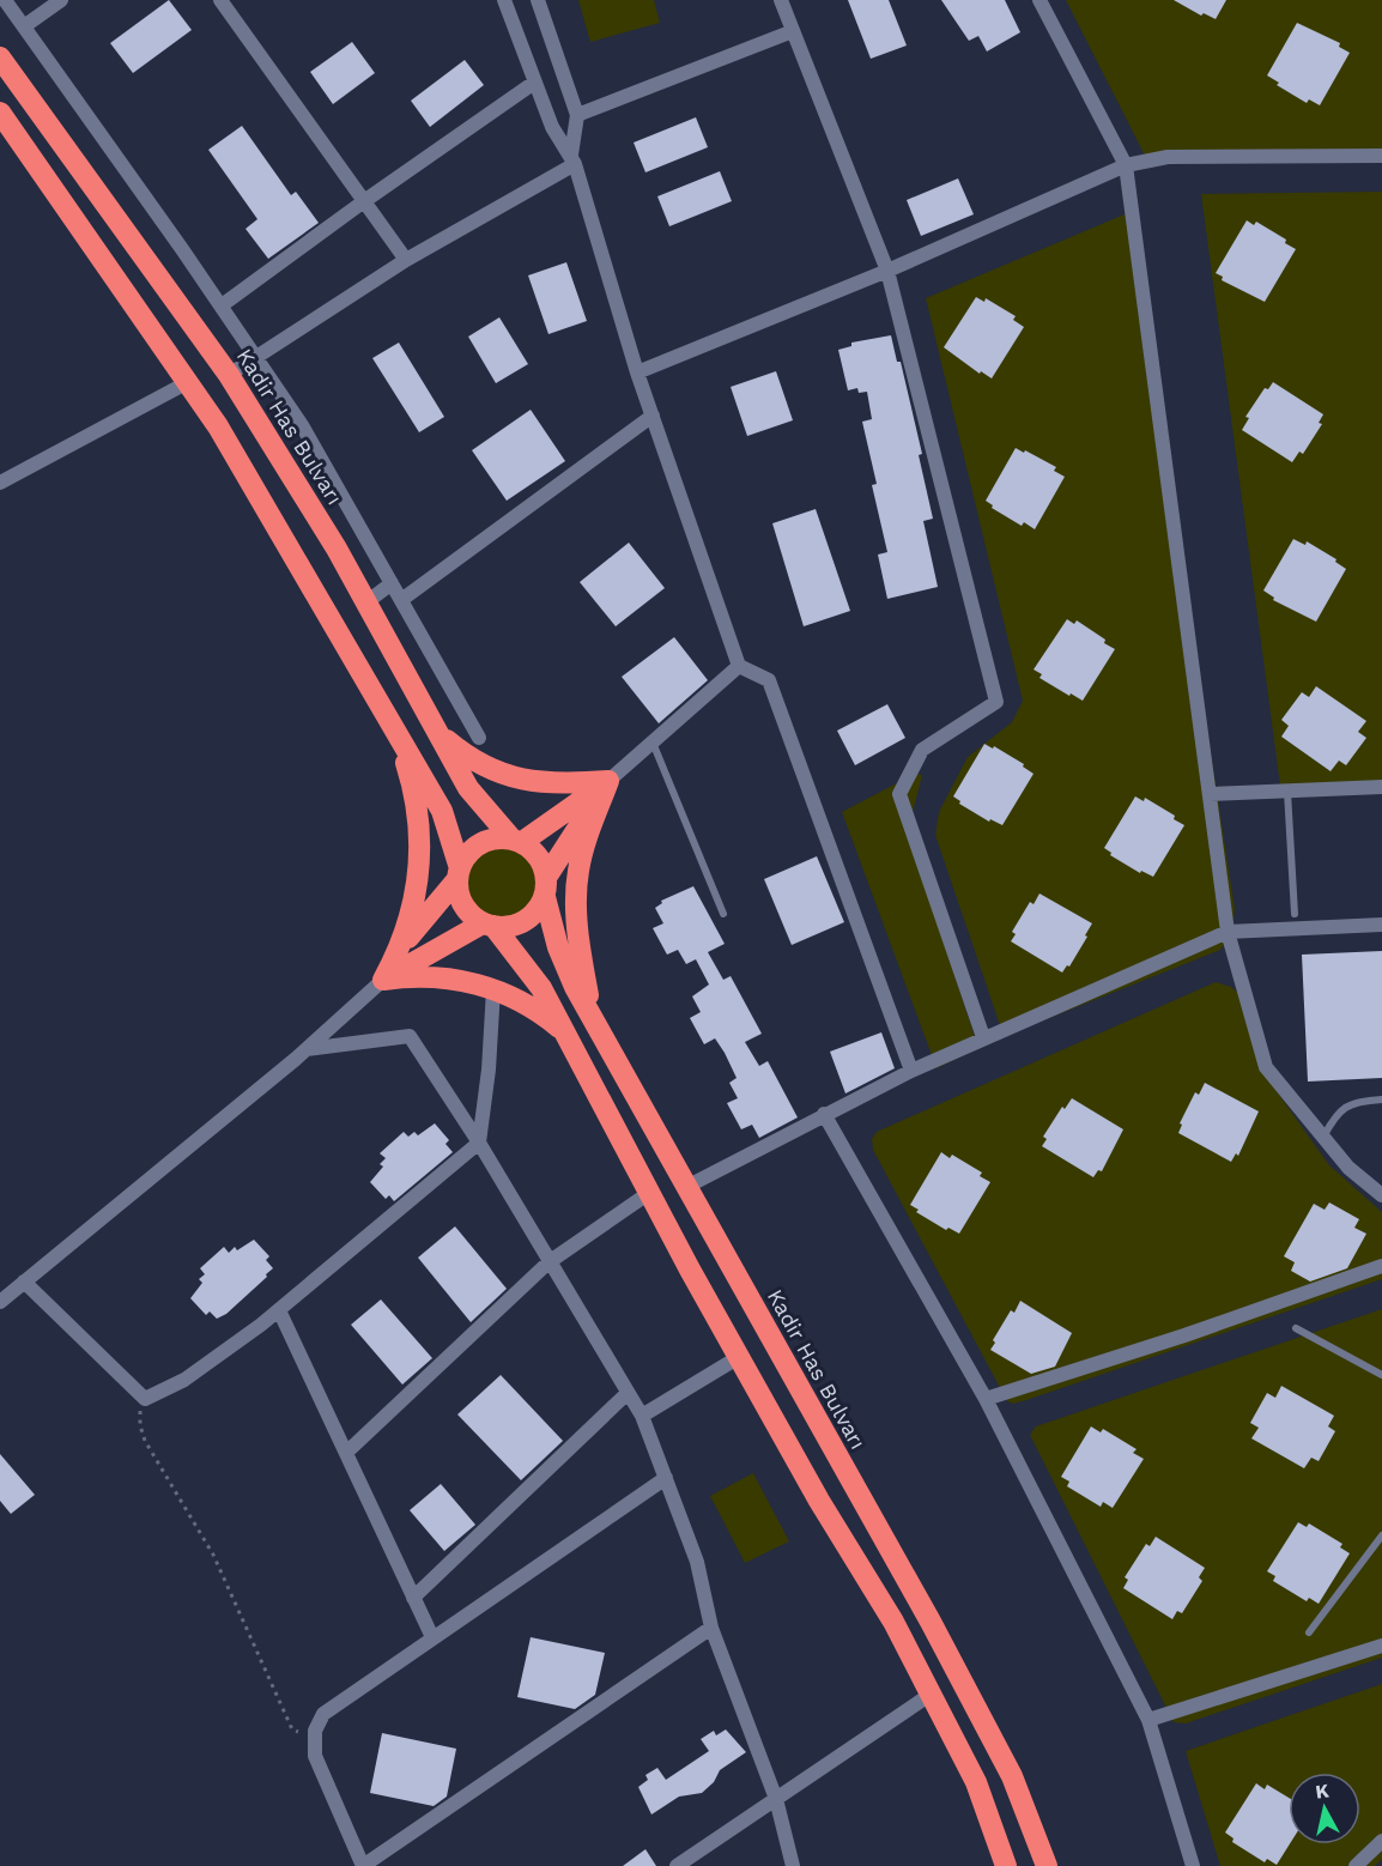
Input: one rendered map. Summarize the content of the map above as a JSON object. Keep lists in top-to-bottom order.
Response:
{
  "streets": {
    "highway": ["Kadir Has Bulvarı"]
  },
  "north": "top"
}
